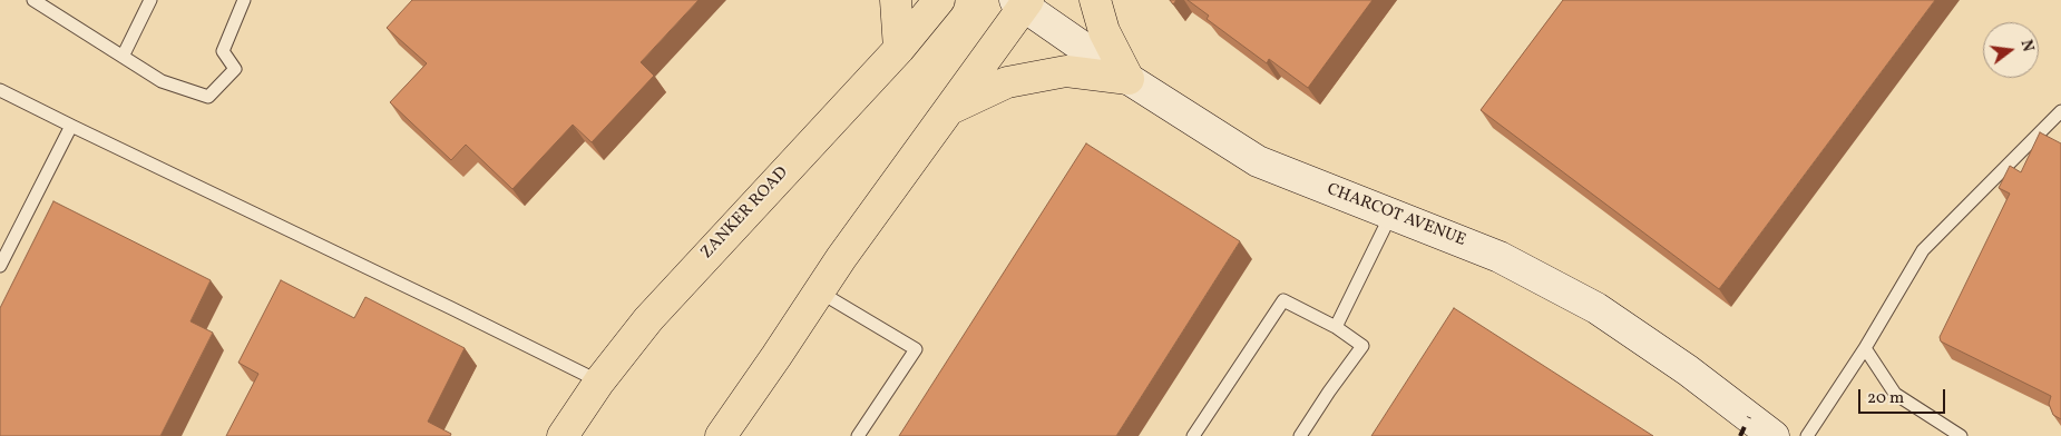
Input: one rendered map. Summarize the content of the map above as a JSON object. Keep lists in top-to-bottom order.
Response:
{
  "streets": {
    "main road": ["ZANKER ROAD", "CHARCOT AVENUE"]
  },
  "scale_bar": "20 m",
  "north": "right"
}
